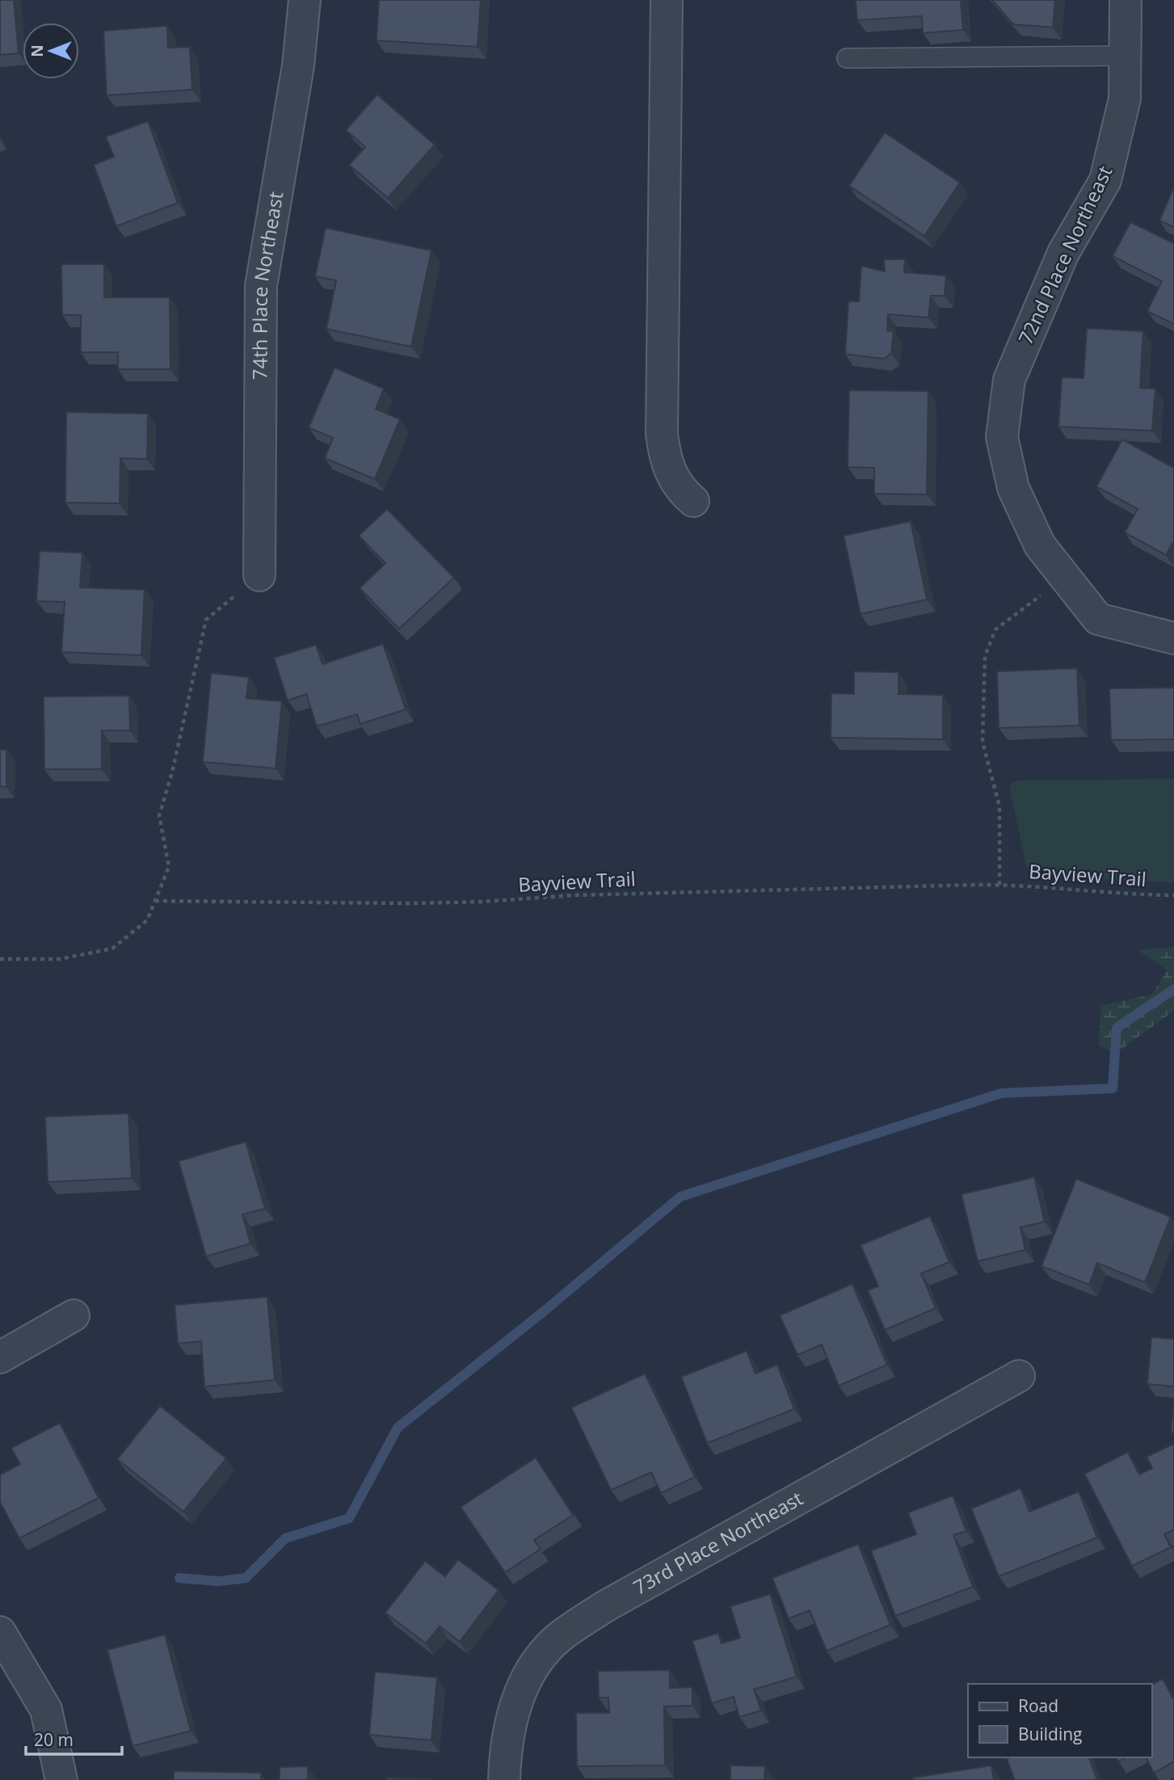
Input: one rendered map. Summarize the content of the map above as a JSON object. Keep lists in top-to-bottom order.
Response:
{
  "streets": {
    "street": ["72nd Place Northeast", "74th Place Northeast", "73rd Place Northeast"],
    "path": ["Bayview Trail"]
  },
  "crossings": [
    ["72nd Place Northeast", "Bayview Trail"]
  ],
  "legend": ["Road", "Building"],
  "scale_bar": "20 m",
  "north": "left"
}
